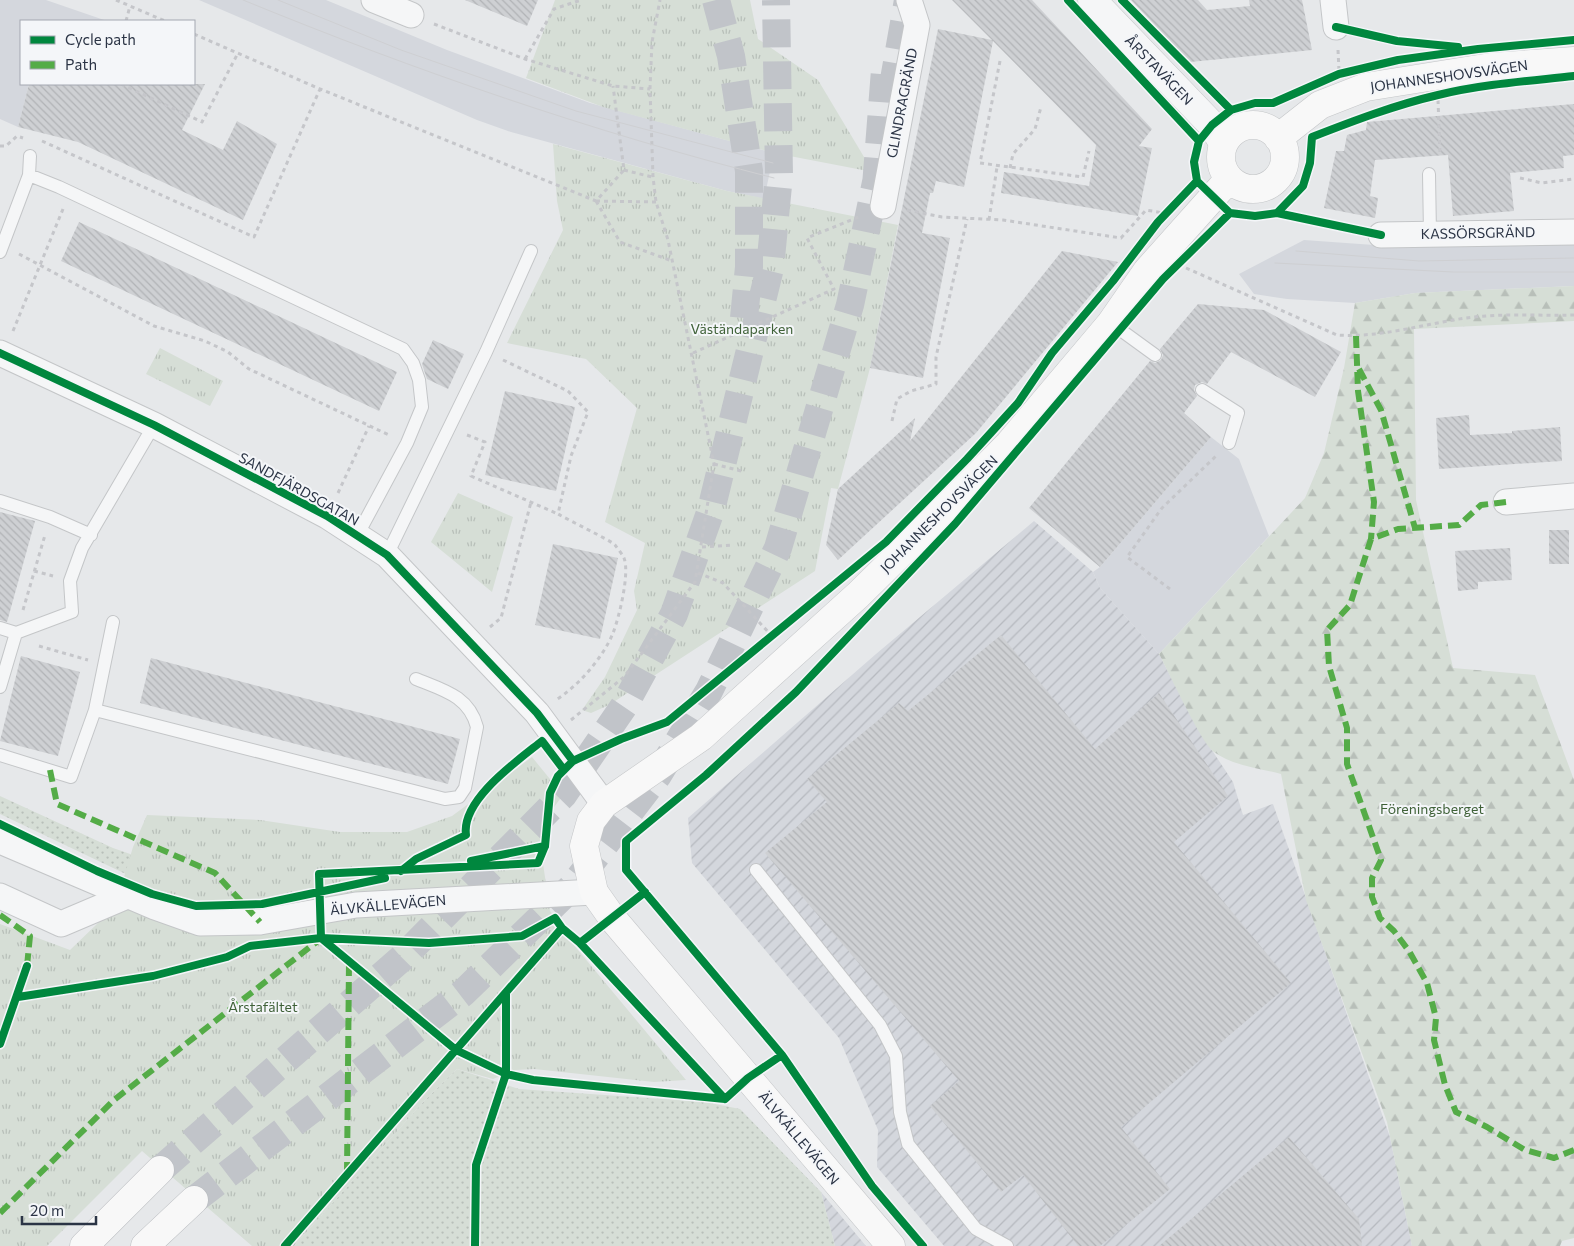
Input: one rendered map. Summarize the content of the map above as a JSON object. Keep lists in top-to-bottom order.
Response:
{
  "streets": {
    "main road": ["JOHANNESHOVSVÄGEN", "ÄLVKÄLLEVÄGEN"],
    "street": [
      "ÅRSTAVÄGEN",
      "GLINDRAGRÄND",
      "KASSÖRSGRÄND",
      "SANDFJÄRDSGATAN"
    ]
  },
  "crossings": [
    ["ÅRSTAVÄGEN", "JOHANNESHOVSVÄGEN"],
    ["JOHANNESHOVSVÄGEN", "SANDFJÄRDSGATAN"],
    ["JOHANNESHOVSVÄGEN", "ÄLVKÄLLEVÄGEN"],
    ["SANDFJÄRDSGATAN", "ÄLVKÄLLEVÄGEN"]
  ],
  "parks": ["Väständaparken", "Föreningsberget", "Årstafältet"],
  "legend": ["Cycle path", "Path"],
  "scale_bar": "20 m"
}
